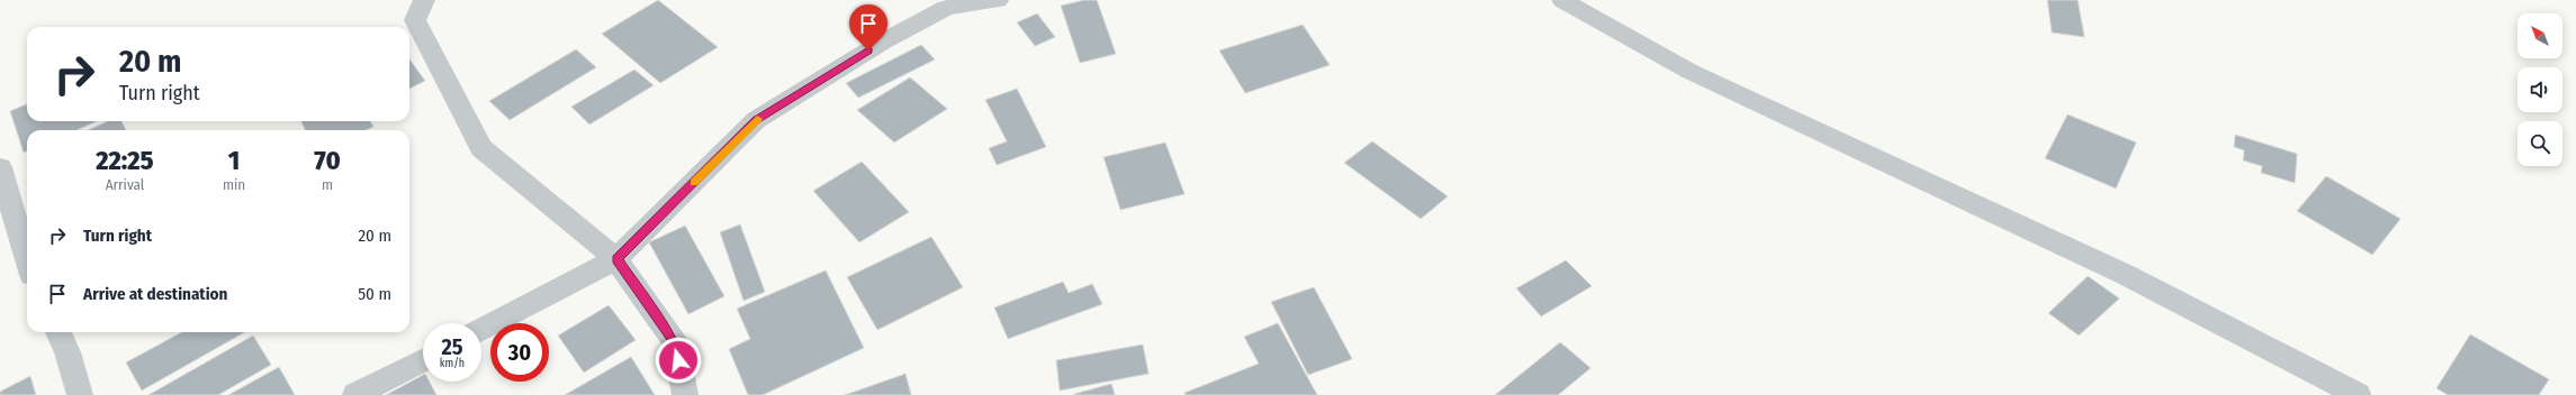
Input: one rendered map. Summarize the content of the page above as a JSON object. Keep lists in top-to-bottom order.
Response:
{
  "north": "top left",
  "page": {
    "turn": ["20 m", "Turn right"],
    "eta": [
      "22:25",
      "Arrival",
      "1",
      "min",
      "70",
      "m"
    ],
    "list": [
      {
        "name": "Turn right",
        "value": "20 m"
      },
      {
        "name": "Arrive at destination",
        "value": "50 m"
      }
    ],
    "speed": "25 km/h",
    "limit": "30"
  }
}
